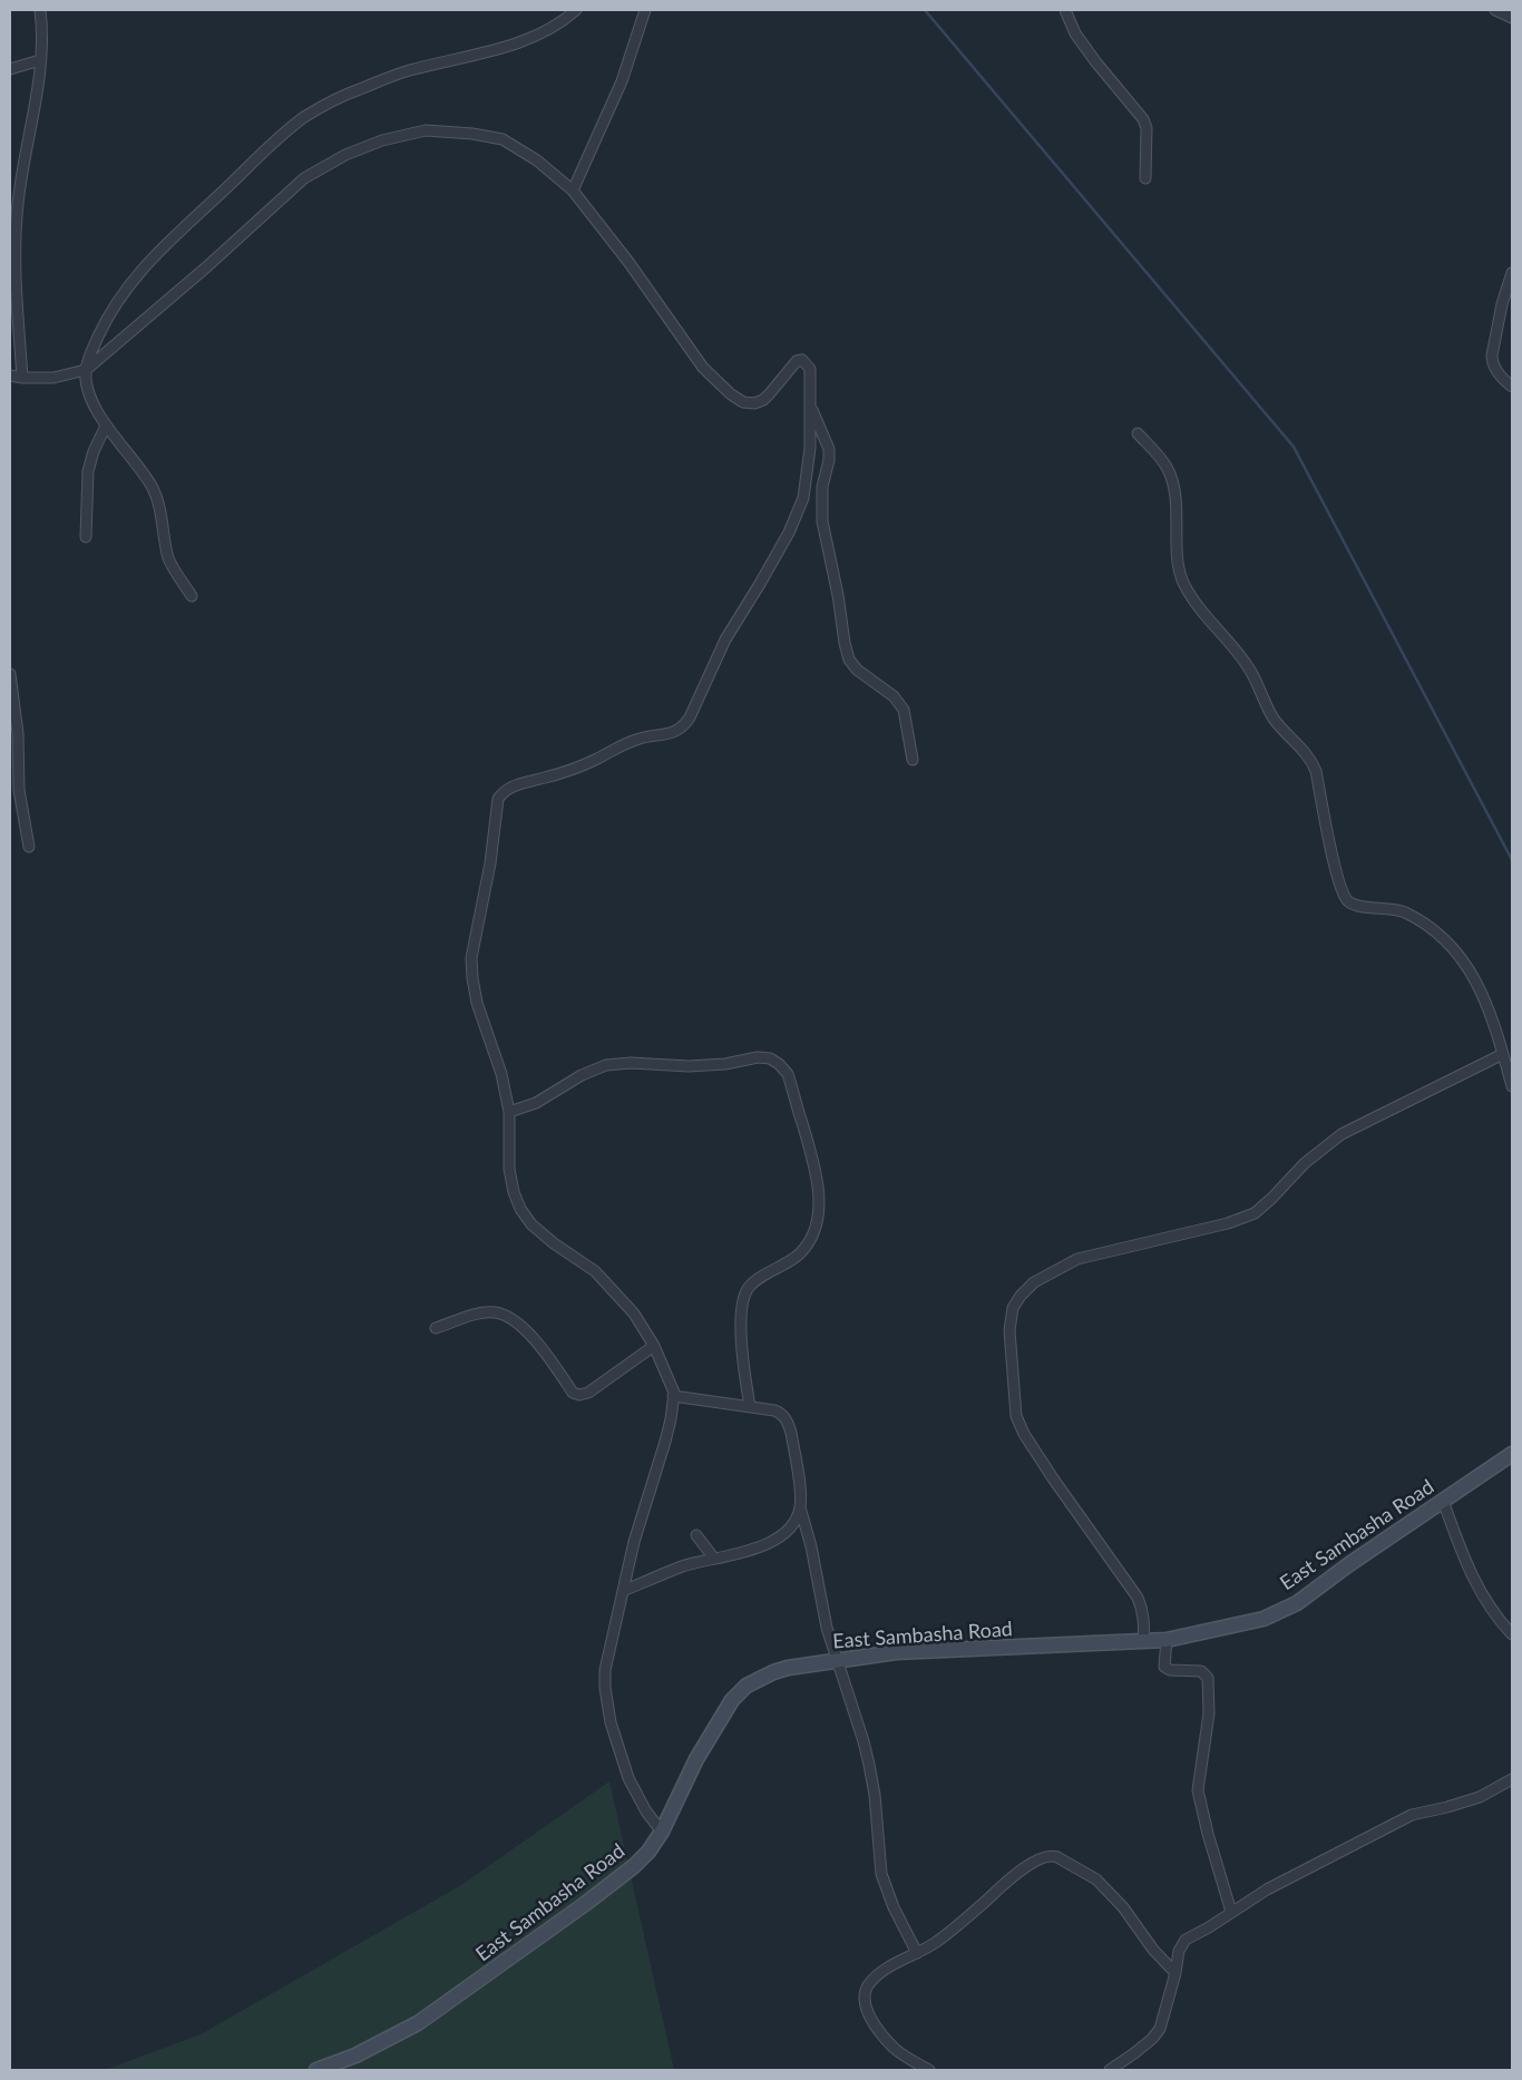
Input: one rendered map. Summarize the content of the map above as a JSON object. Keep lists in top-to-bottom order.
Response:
{
  "streets": {
    "street": ["East Sambasha Road"]
  }
}
